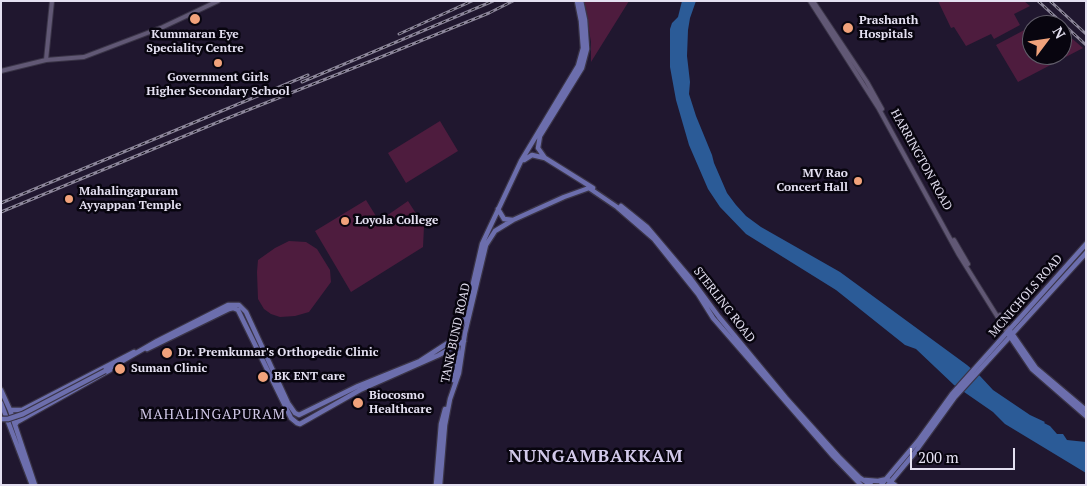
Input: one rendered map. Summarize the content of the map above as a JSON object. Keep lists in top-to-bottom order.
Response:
{
  "streets": {
    "main road": ["MCNICHOLS ROAD", "STERLING ROAD", "TANK BUND ROAD"],
    "street": ["HARRINGTON ROAD"]
  },
  "crossings": [
    ["HARRINGTON ROAD", "MCNICHOLS ROAD"]
  ],
  "districts": ["MAHALINGAPURAM", "NUNGAMBAKKAM"],
  "places": [
    "Kummaran Eye Speciality Centre",
    "Prashanth Hospitals",
    "Government Girls Higher Secondary School",
    "MV Rao Concert Hall",
    "Mahalingapuram Ayyappan Temple",
    "Loyola College",
    "Dr. Premkumar's Orthopedic Clinic",
    "Suman Clinic",
    "BK ENT care",
    "Biocosmo Healthcare"
  ],
  "scale_bar": "200 m",
  "north": "top right"
}
